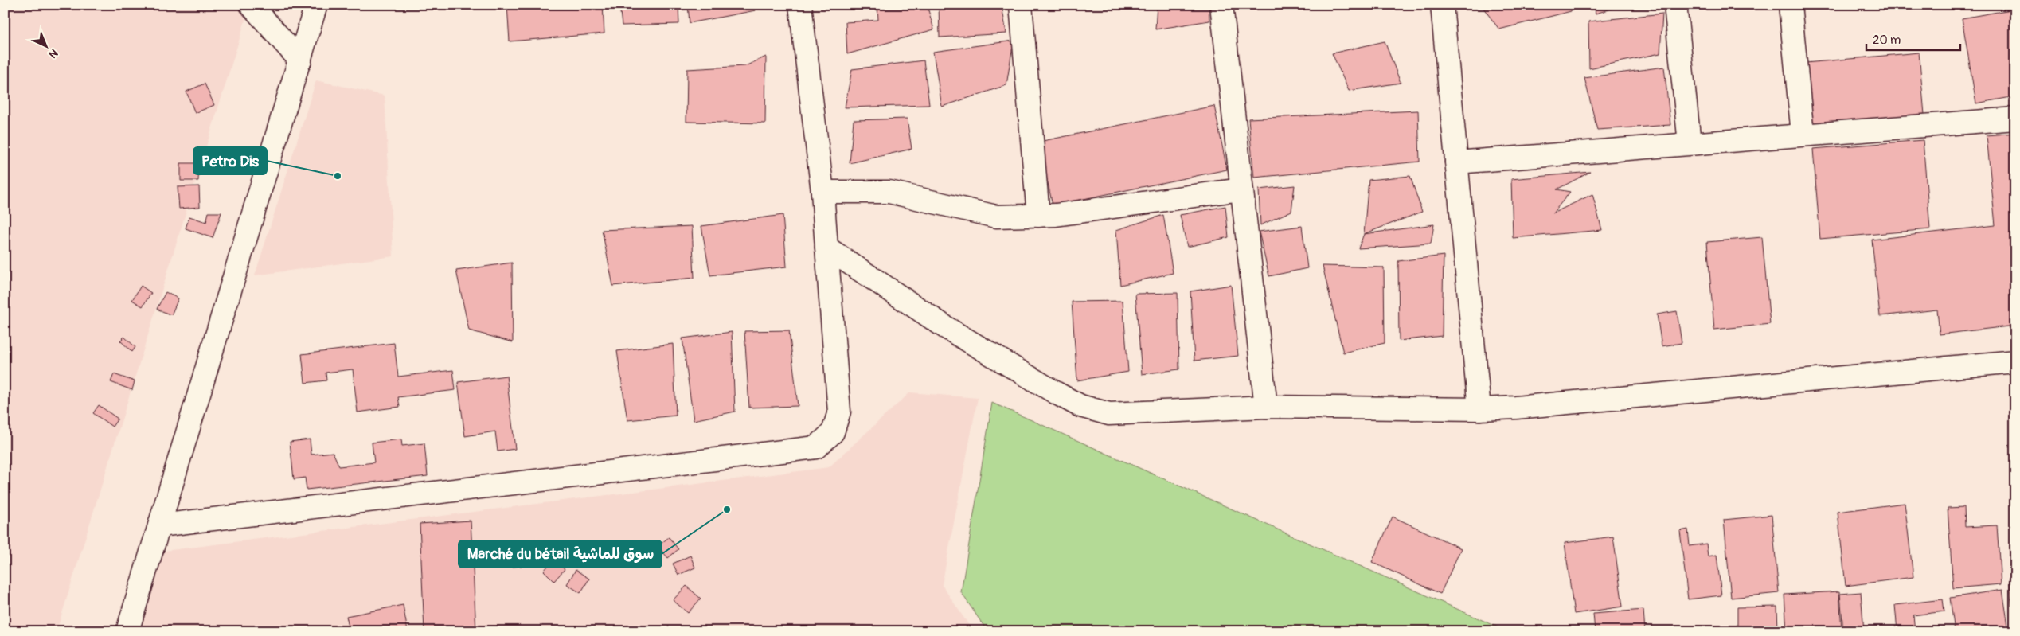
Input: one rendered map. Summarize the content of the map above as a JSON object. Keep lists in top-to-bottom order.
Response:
{
  "places": ["Petro Dis", "Marché du bétail سوق للماشية"],
  "scale_bar": "20 m",
  "north": "bottom right"
}
